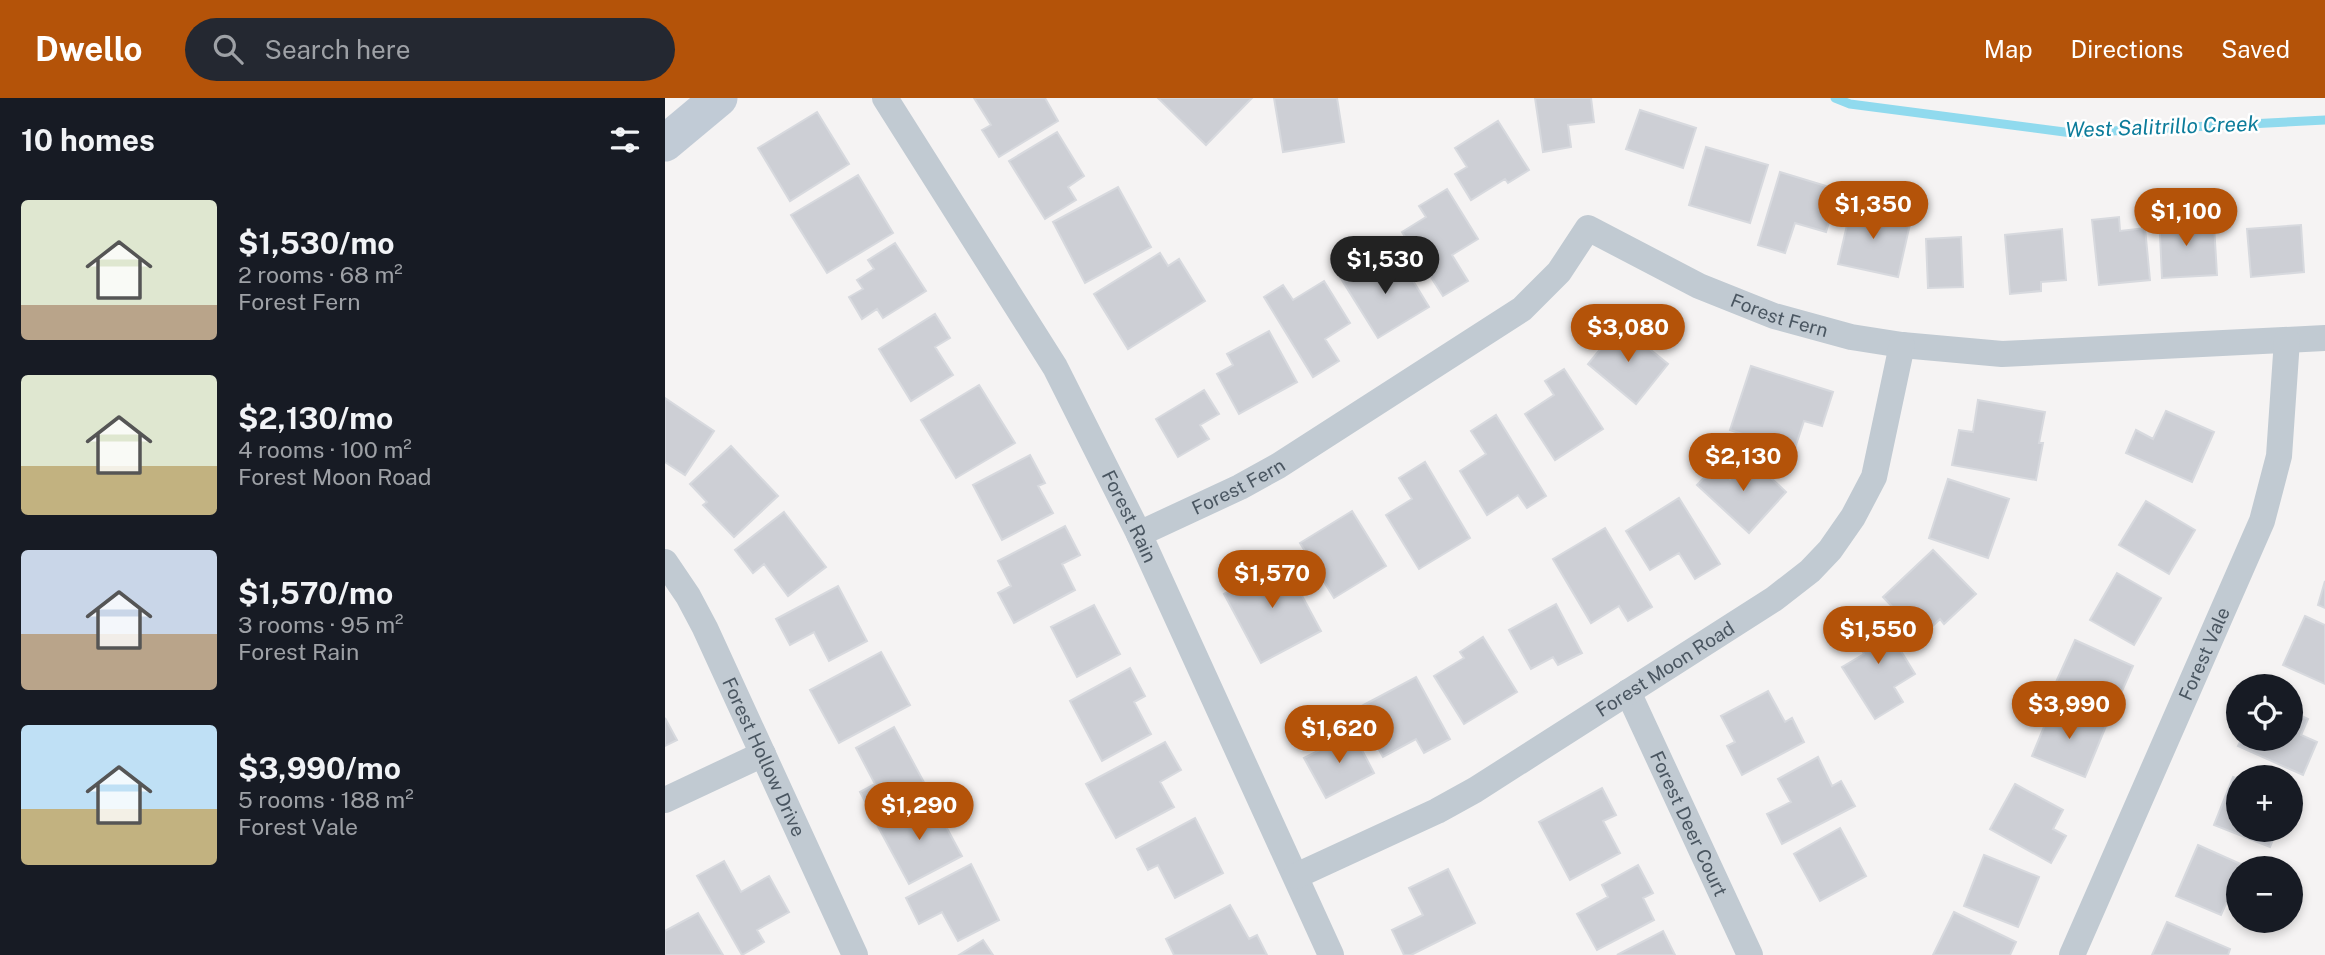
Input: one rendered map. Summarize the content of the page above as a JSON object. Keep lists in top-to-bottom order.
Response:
{
  "streets": {
    "street": [
      "Forest Fern",
      "Forest Rain",
      "Forest Vale",
      "Forest Moon Road",
      "Forest Hollow Drive",
      "Forest Deer Court"
    ]
  },
  "crossings": [
    ["Forest Fern", "Forest Rain"],
    ["Forest Fern", "Forest Vale"],
    ["Forest Fern", "Forest Moon Road"],
    ["Forest Rain", "Forest Moon Road"],
    ["Forest Moon Road", "Forest Deer Court"]
  ],
  "water": ["West Salitrillo Creek"],
  "page": {
    "header": "Dwello",
    "search": "Search here",
    "nav": ["Map", "Directions", "Saved"],
    "heading": "10 homes",
    "price": [
      "$1,350",
      "$1,100",
      "$1,530",
      "$3,080",
      "$2,130",
      "$1,570",
      "$1,550",
      "$3,990",
      "$1,620",
      "$1,290"
    ],
    "list": [
      {
        "name": "$1,530/mo",
        "note": "2 rooms · 68 m² · Forest Fern"
      },
      {
        "name": "$2,130/mo",
        "note": "4 rooms · 100 m² · Forest Moon Road"
      },
      {
        "name": "$1,570/mo",
        "note": "3 rooms · 95 m² · Forest Rain"
      },
      {
        "name": "$3,990/mo",
        "note": "5 rooms · 188 m² · Forest Vale"
      }
    ],
    "map_buttons": ["+", "−"]
  }
}
